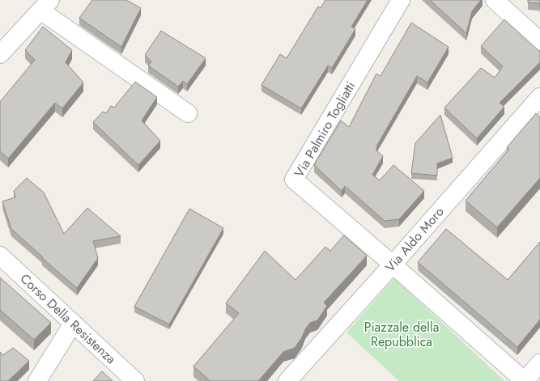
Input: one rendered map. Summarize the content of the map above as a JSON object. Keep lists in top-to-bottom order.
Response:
{
  "streets": {
    "street": ["Via Palmiro Togliatti", "Via Aldo Moro", "Corso Della Resistenza"]
  },
  "crossings": [
    ["Via Palmiro Togliatti", "Via Aldo Moro"]
  ],
  "parks": ["Piazzale della Repubblica"]
}
